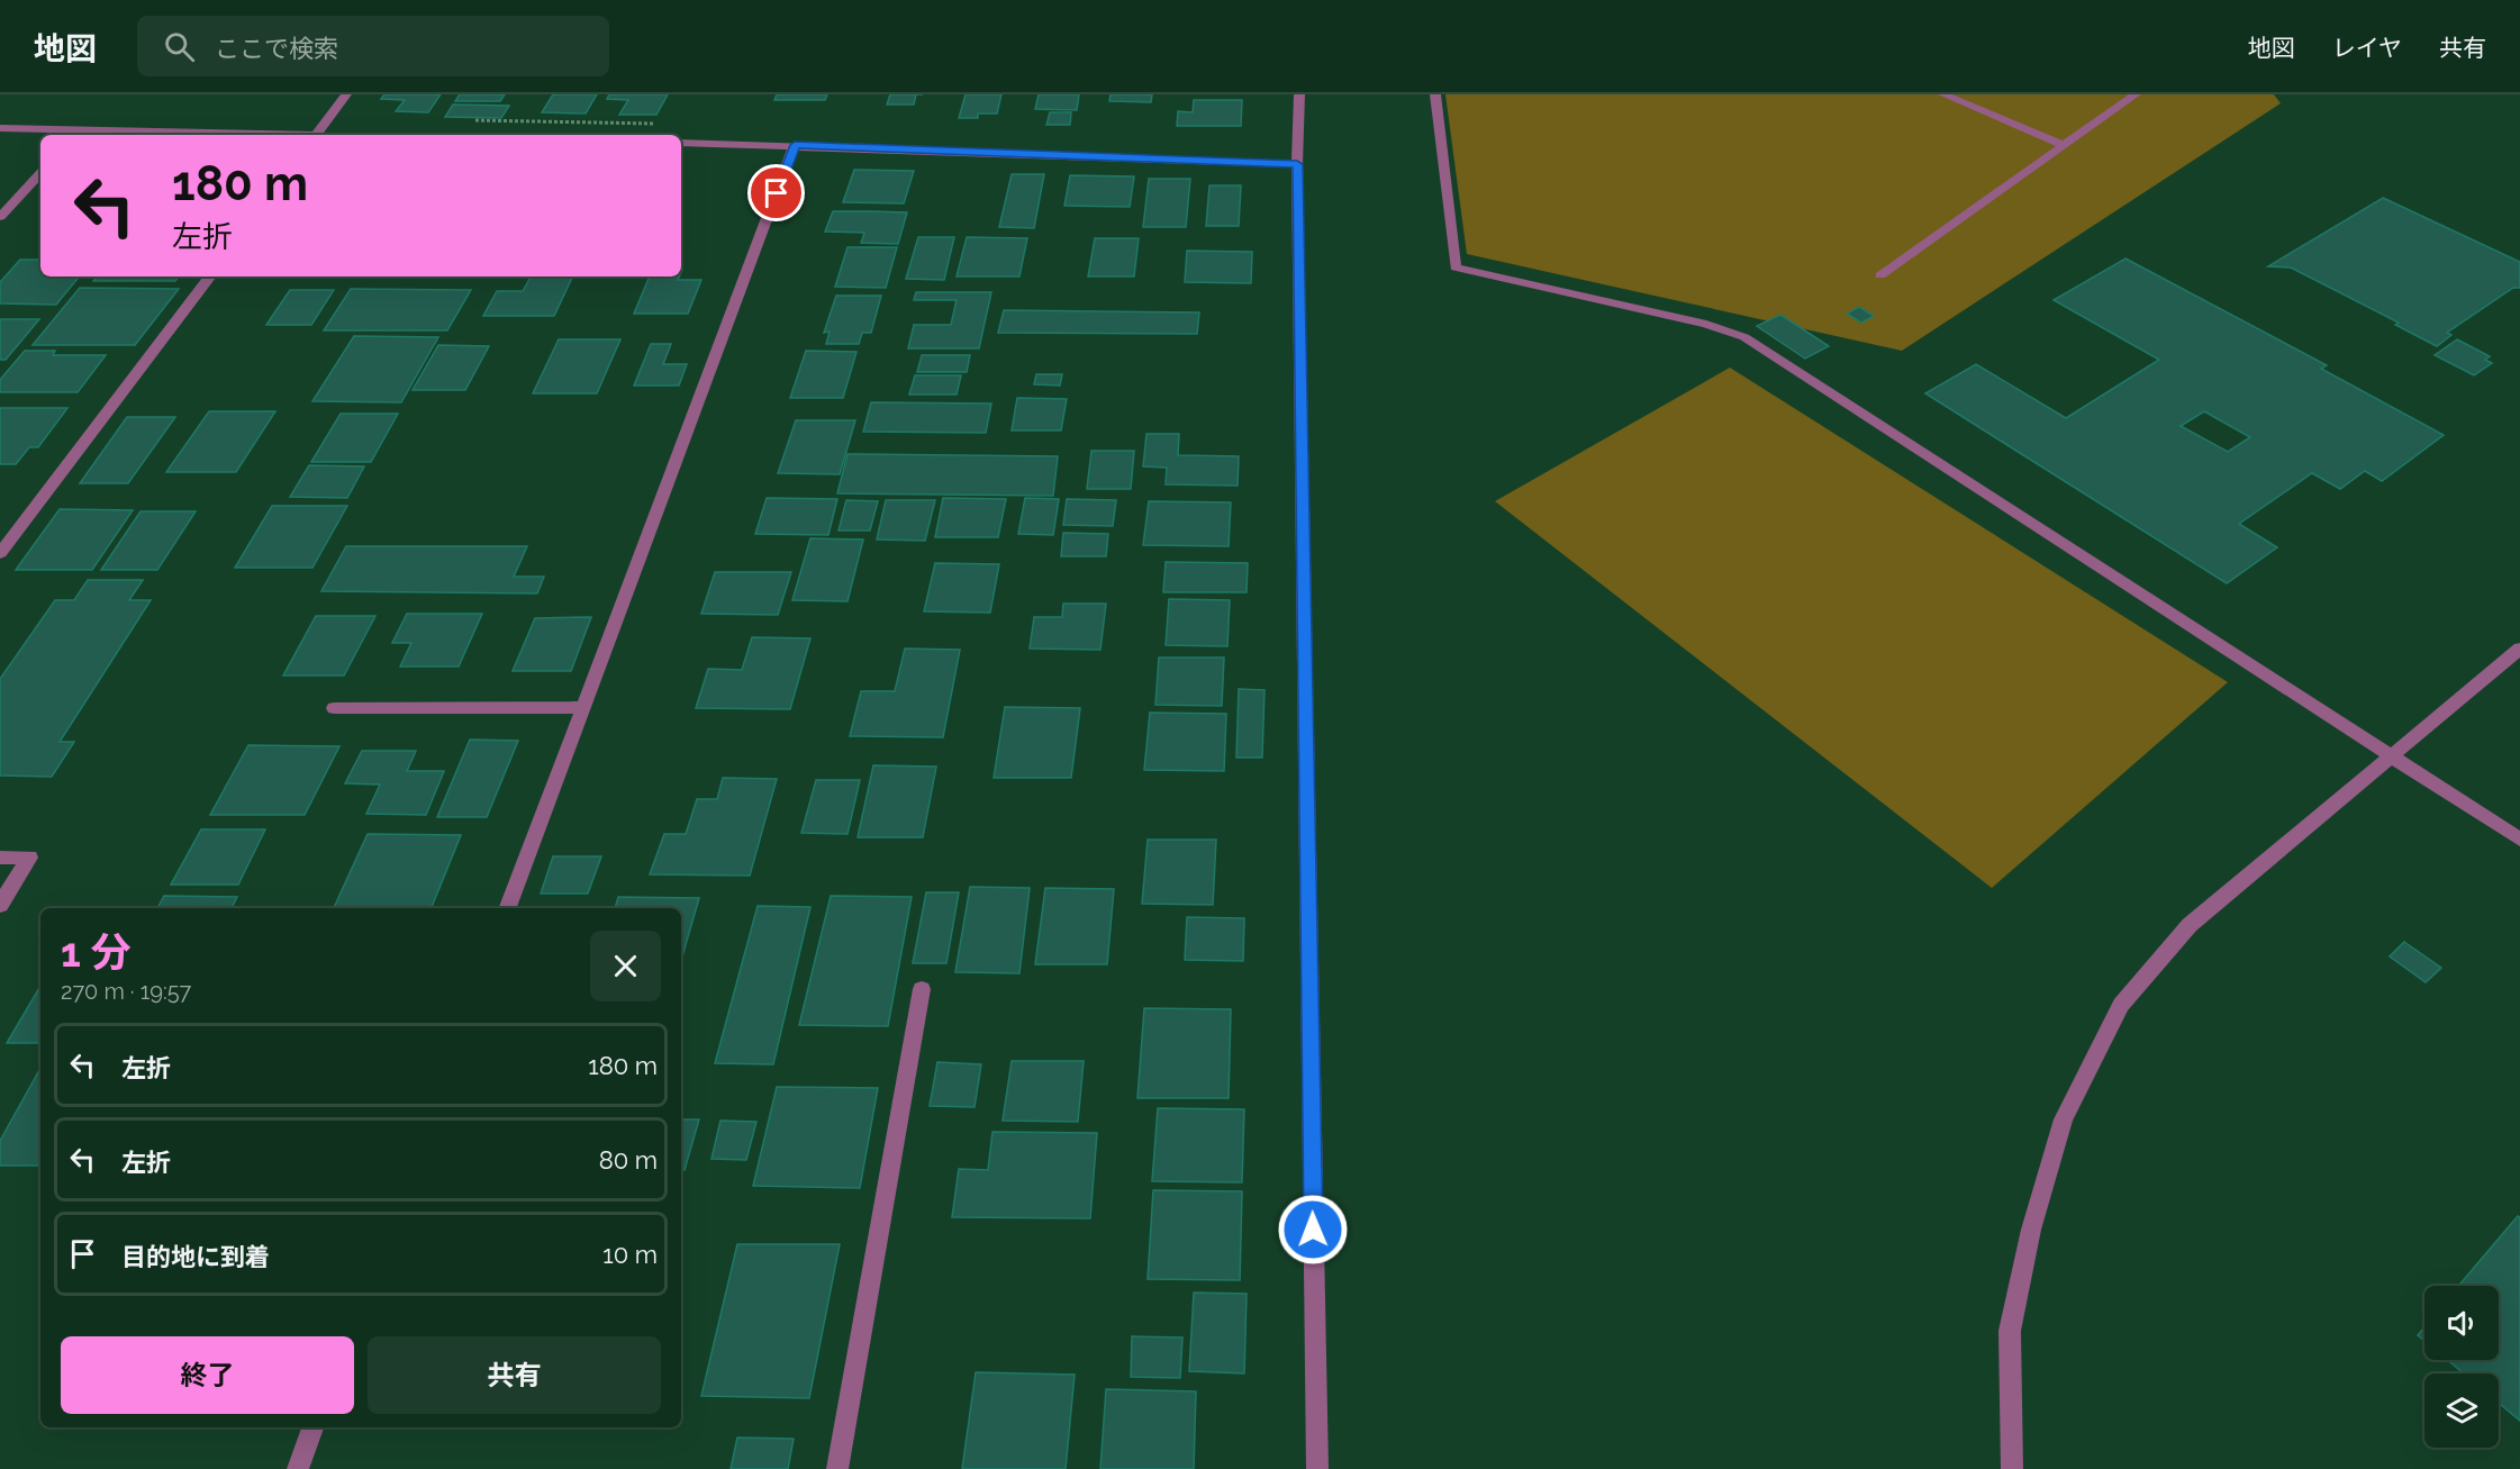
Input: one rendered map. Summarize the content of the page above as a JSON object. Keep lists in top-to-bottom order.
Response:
{
  "page": {
    "header": "地図",
    "search": "ここで検索",
    "nav": ["地図", "レイヤ", "共有"],
    "turn": ["180 m", "左折"],
    "heading": ["1 分", "270 m · 19:57"],
    "list": [
      {
        "name": "左折",
        "value": "180 m"
      },
      {
        "name": "左折",
        "value": "80 m"
      },
      {
        "name": "目的地に到着",
        "value": "10 m"
      }
    ],
    "buttons": ["終了", "共有"]
  }
}
